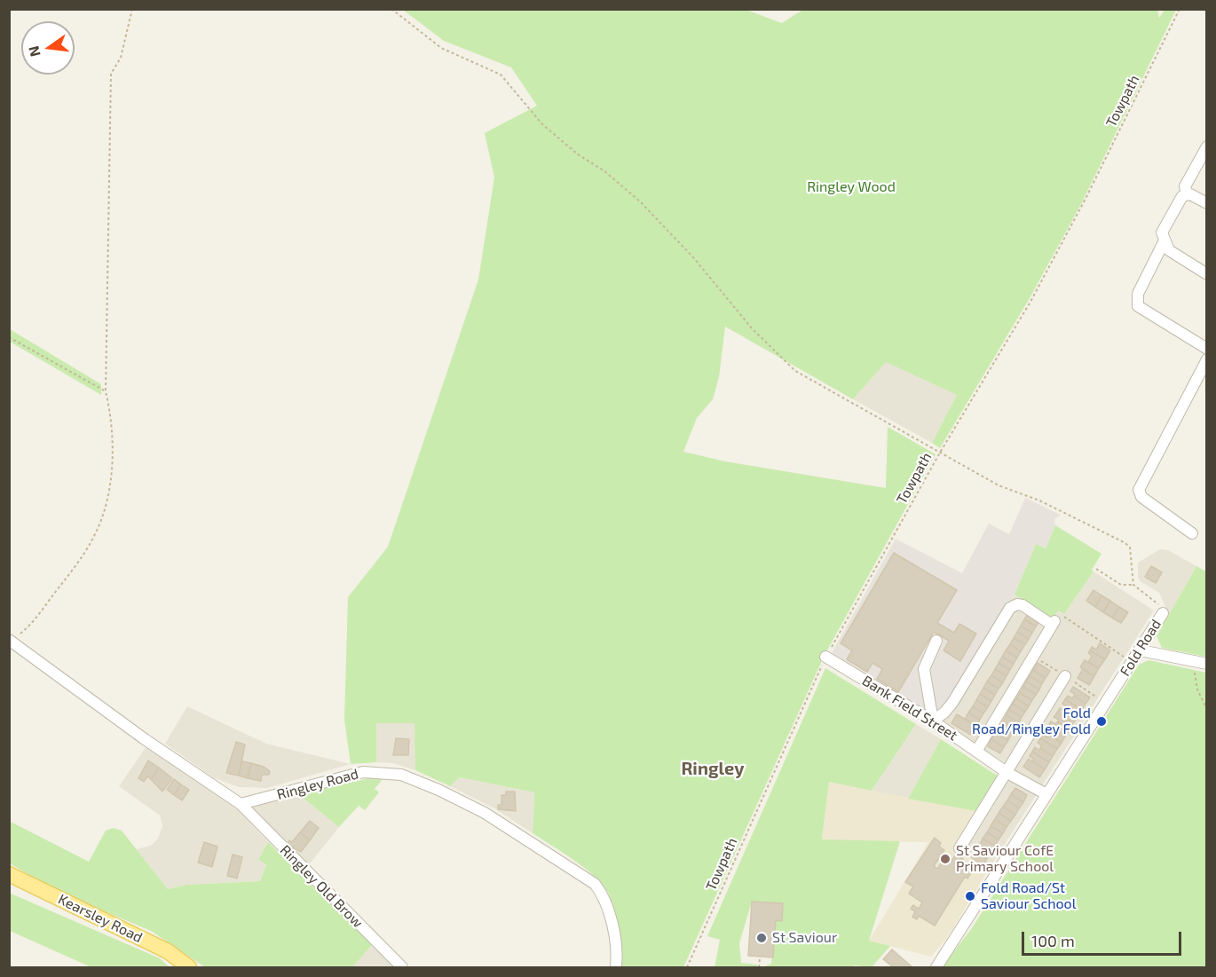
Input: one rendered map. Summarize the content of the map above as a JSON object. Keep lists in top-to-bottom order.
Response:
{
  "streets": {
    "main road": ["Kearsley Road"],
    "street": [
      "Fold Road",
      "Bank Field Street",
      "Ringley Road",
      "Ringley Old Brow"
    ],
    "path": ["Towpath"]
  },
  "crossings": [
    ["Towpath", "Bank Field Street"],
    ["Fold Road", "Bank Field Street"],
    ["Ringley Road", "Ringley Old Brow"]
  ],
  "districts": ["Ringley"],
  "parks": ["Ringley Wood"],
  "places": [
    "Fold Road/Ringley Fold",
    "St Saviour CofE Primary School",
    "Fold Road/St Saviour School",
    "St Saviour"
  ],
  "scale_bar": "100 m",
  "north": "left"
}
